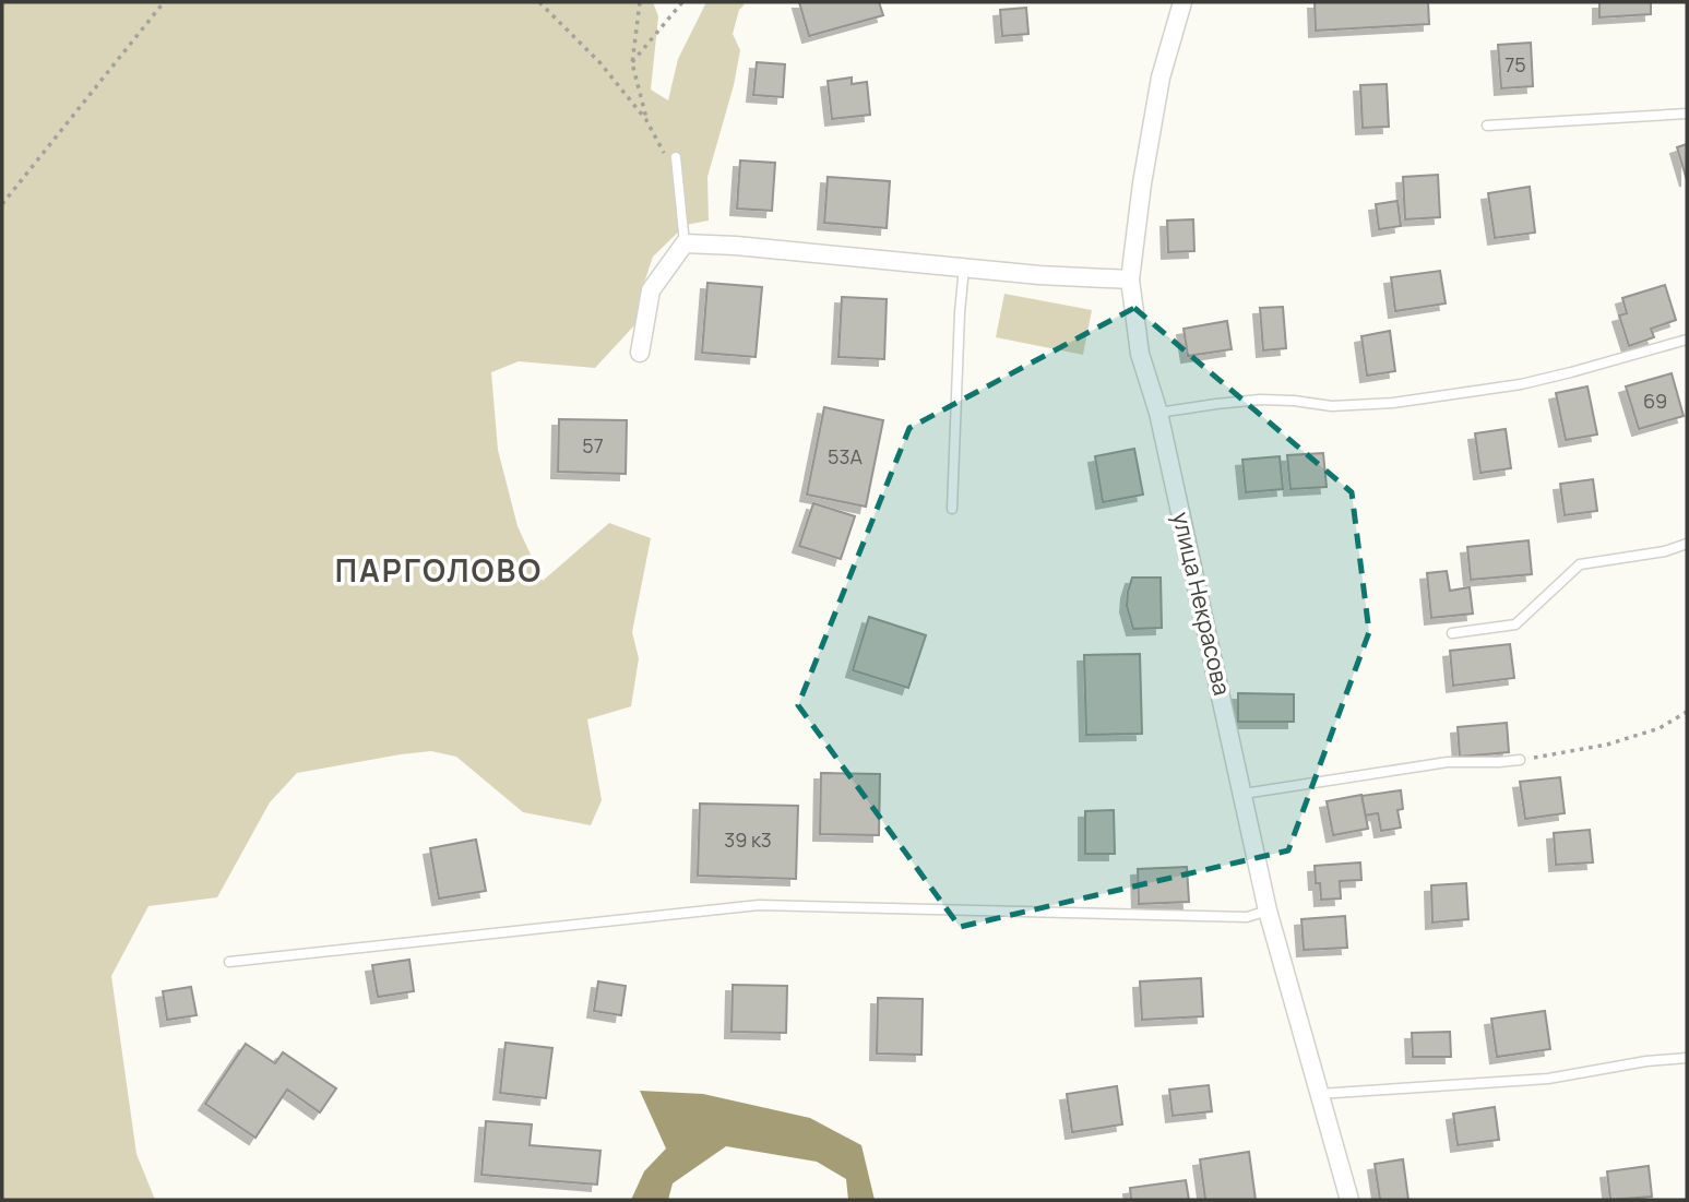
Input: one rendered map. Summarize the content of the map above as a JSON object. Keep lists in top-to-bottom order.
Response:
{
  "streets": {
    "street": ["улица Некрасова"]
  },
  "districts": ["ПАРГОЛОВО"],
  "house_numbers": [
    "75",
    "69",
    "57",
    "53А",
    "39 к3"
  ]
}
